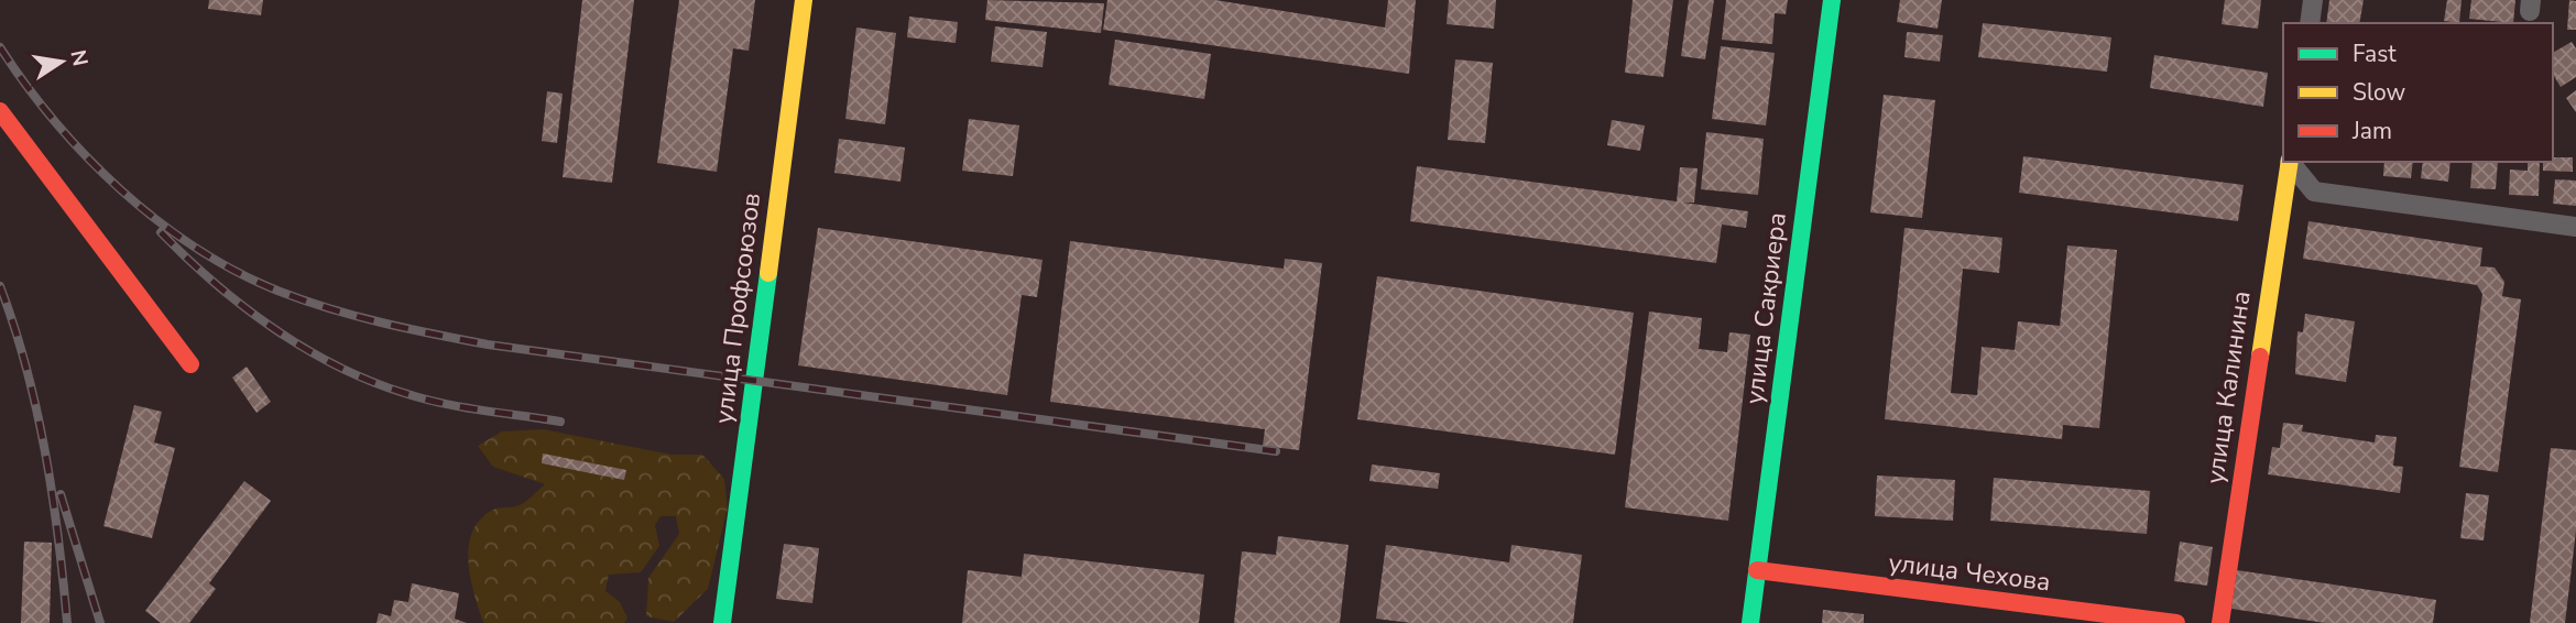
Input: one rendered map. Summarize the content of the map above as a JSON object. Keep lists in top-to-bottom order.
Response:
{
  "streets": {
    "street": [
      "улица Профсоюзов",
      "улица Сакриера",
      "улица Калинина",
      "улица Чехова"
    ]
  },
  "crossings": [
    ["улица Сакриера", "улица Чехова"]
  ],
  "legend": ["Fast", "Slow", "Jam"],
  "north": "right"
}
